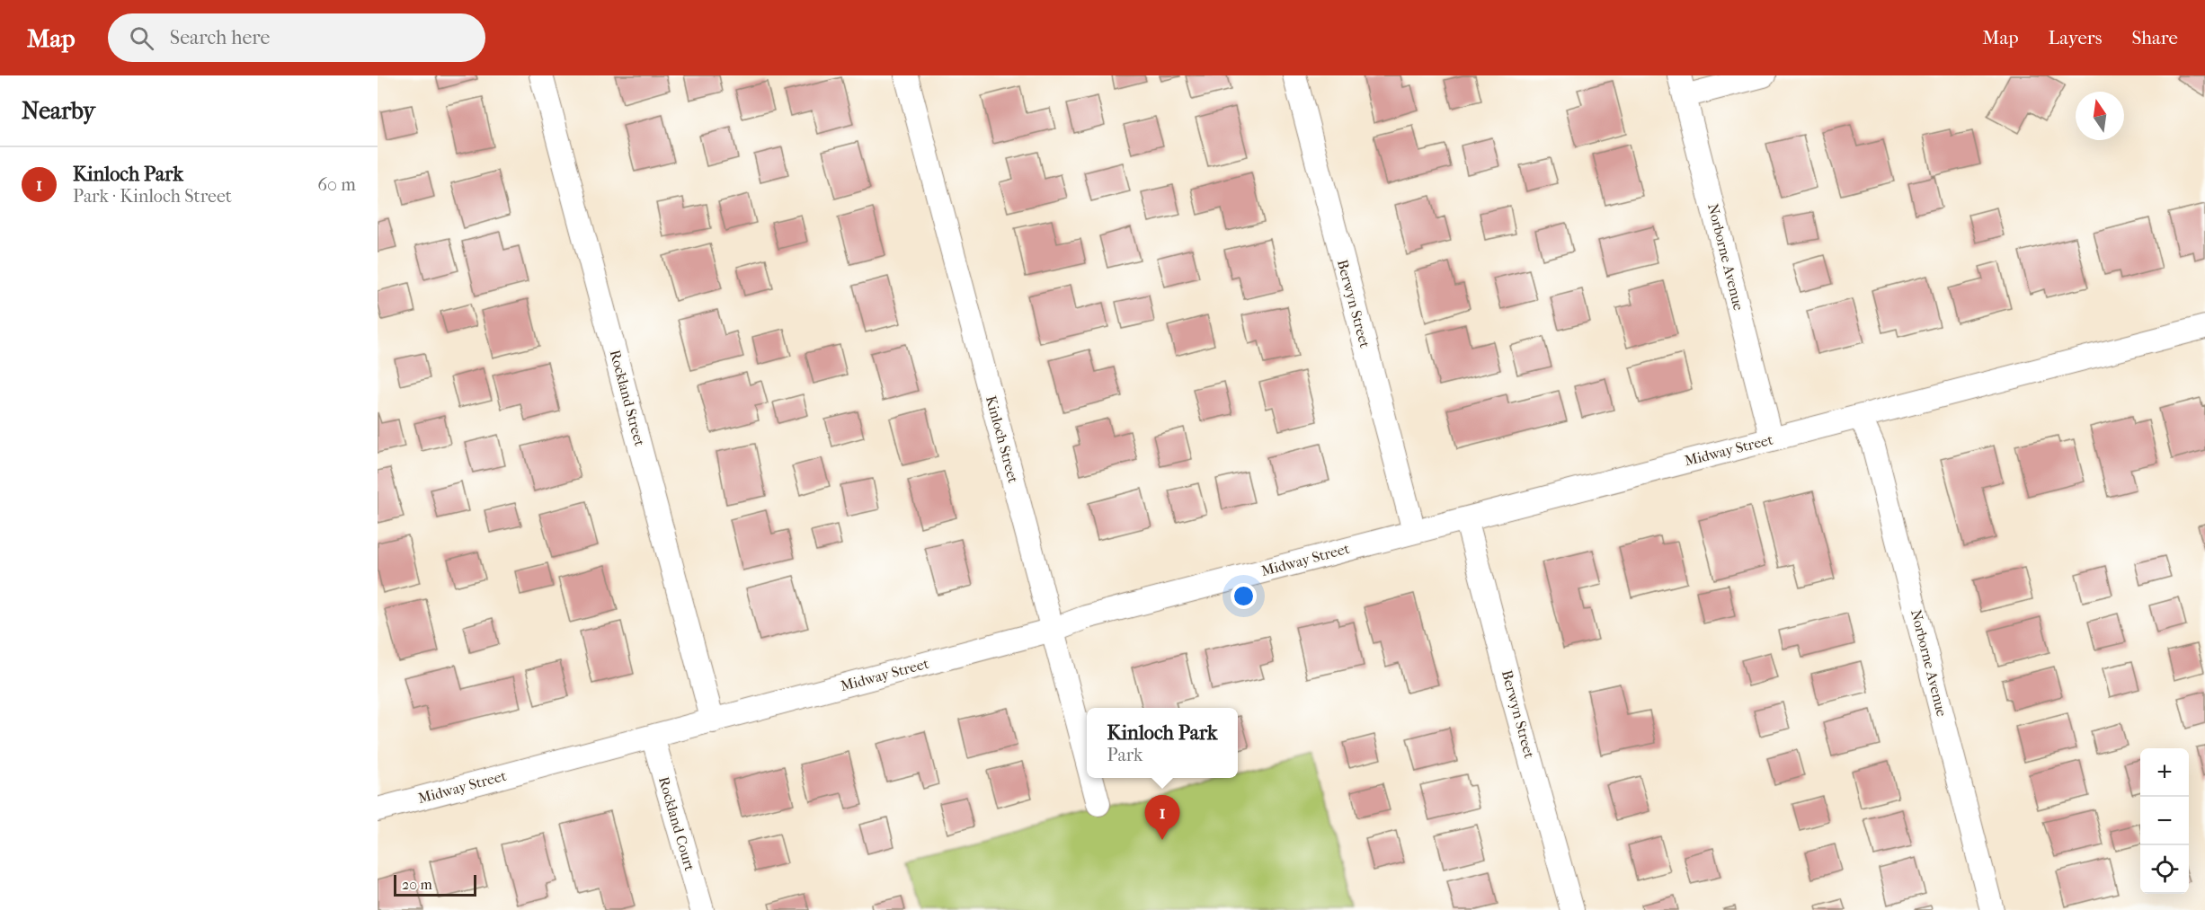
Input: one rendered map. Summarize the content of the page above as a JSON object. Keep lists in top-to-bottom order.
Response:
{
  "streets": {
    "street": [
      "Norborne Avenue",
      "Berwyn Street",
      "Rockland Street",
      "Kinloch Street",
      "Midway Street",
      "Rockland Court"
    ]
  },
  "crossings": [
    ["Norborne Avenue", "Midway Street"],
    ["Berwyn Street", "Midway Street"],
    ["Rockland Street", "Midway Street"],
    ["Kinloch Street", "Midway Street"],
    ["Midway Street", "Rockland Court"]
  ],
  "scale_bar": "20 m",
  "north": "top",
  "page": {
    "header": "Map",
    "search": "Search here",
    "nav": ["Map", "Layers", "Share"],
    "heading": "Nearby",
    "list": [
      {
        "mark": "1",
        "name": "Kinloch Park",
        "note": "Park · Kinloch Street",
        "value": "60 m"
      }
    ],
    "popup": ["Kinloch Park", "Park"],
    "map_buttons": ["+", "−"],
    "pins": "1",
    "scale": "20 m"
  }
}
